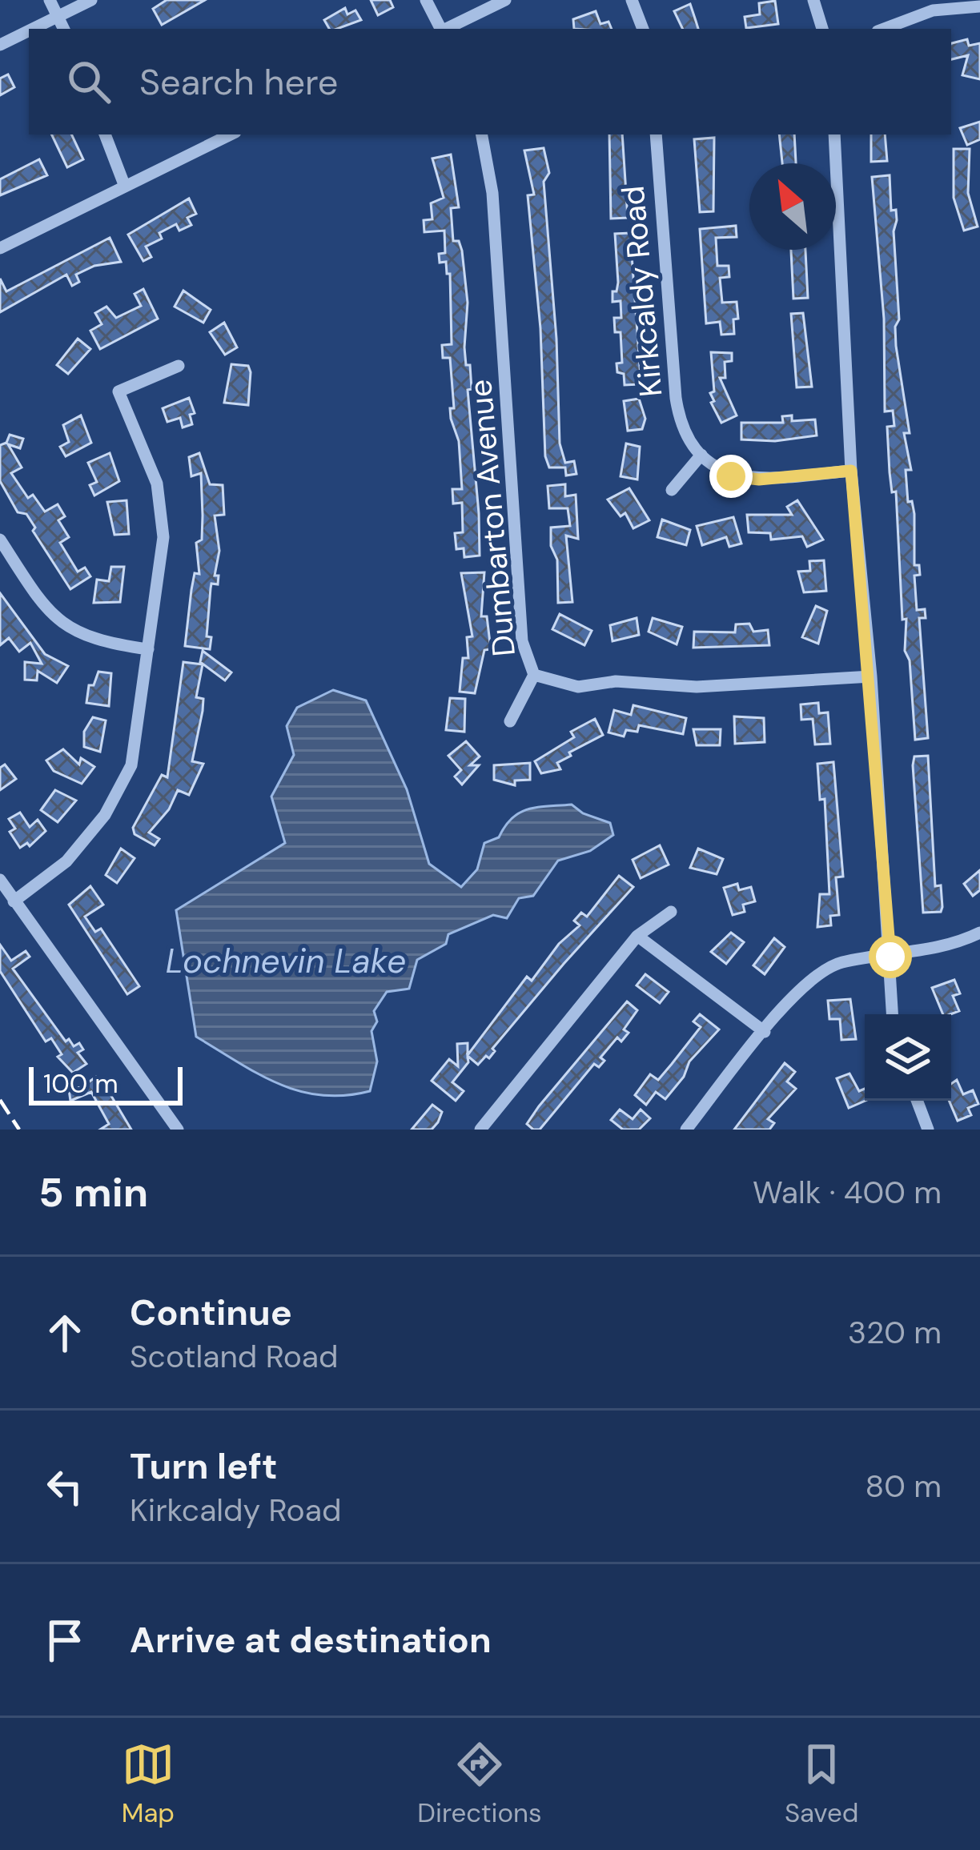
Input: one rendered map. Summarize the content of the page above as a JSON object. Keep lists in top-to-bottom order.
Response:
{
  "streets": {
    "street": ["Kirkcaldy Road", "Dumbarton Avenue"]
  },
  "water": ["Lochnevin Lake"],
  "scale_bar": "100 m",
  "north": "top left",
  "page": {
    "search": "Search here",
    "scale": "100 m",
    "heading": ["5 min", "Walk · 400 m"],
    "list": [
      ["Continue", "Scotland Road", "320 m"],
      ["Turn left", "Kirkcaldy Road", "80 m"],
      "Arrive at destination"
    ],
    "nav": ["Map", "Directions", "Saved"]
  }
}
